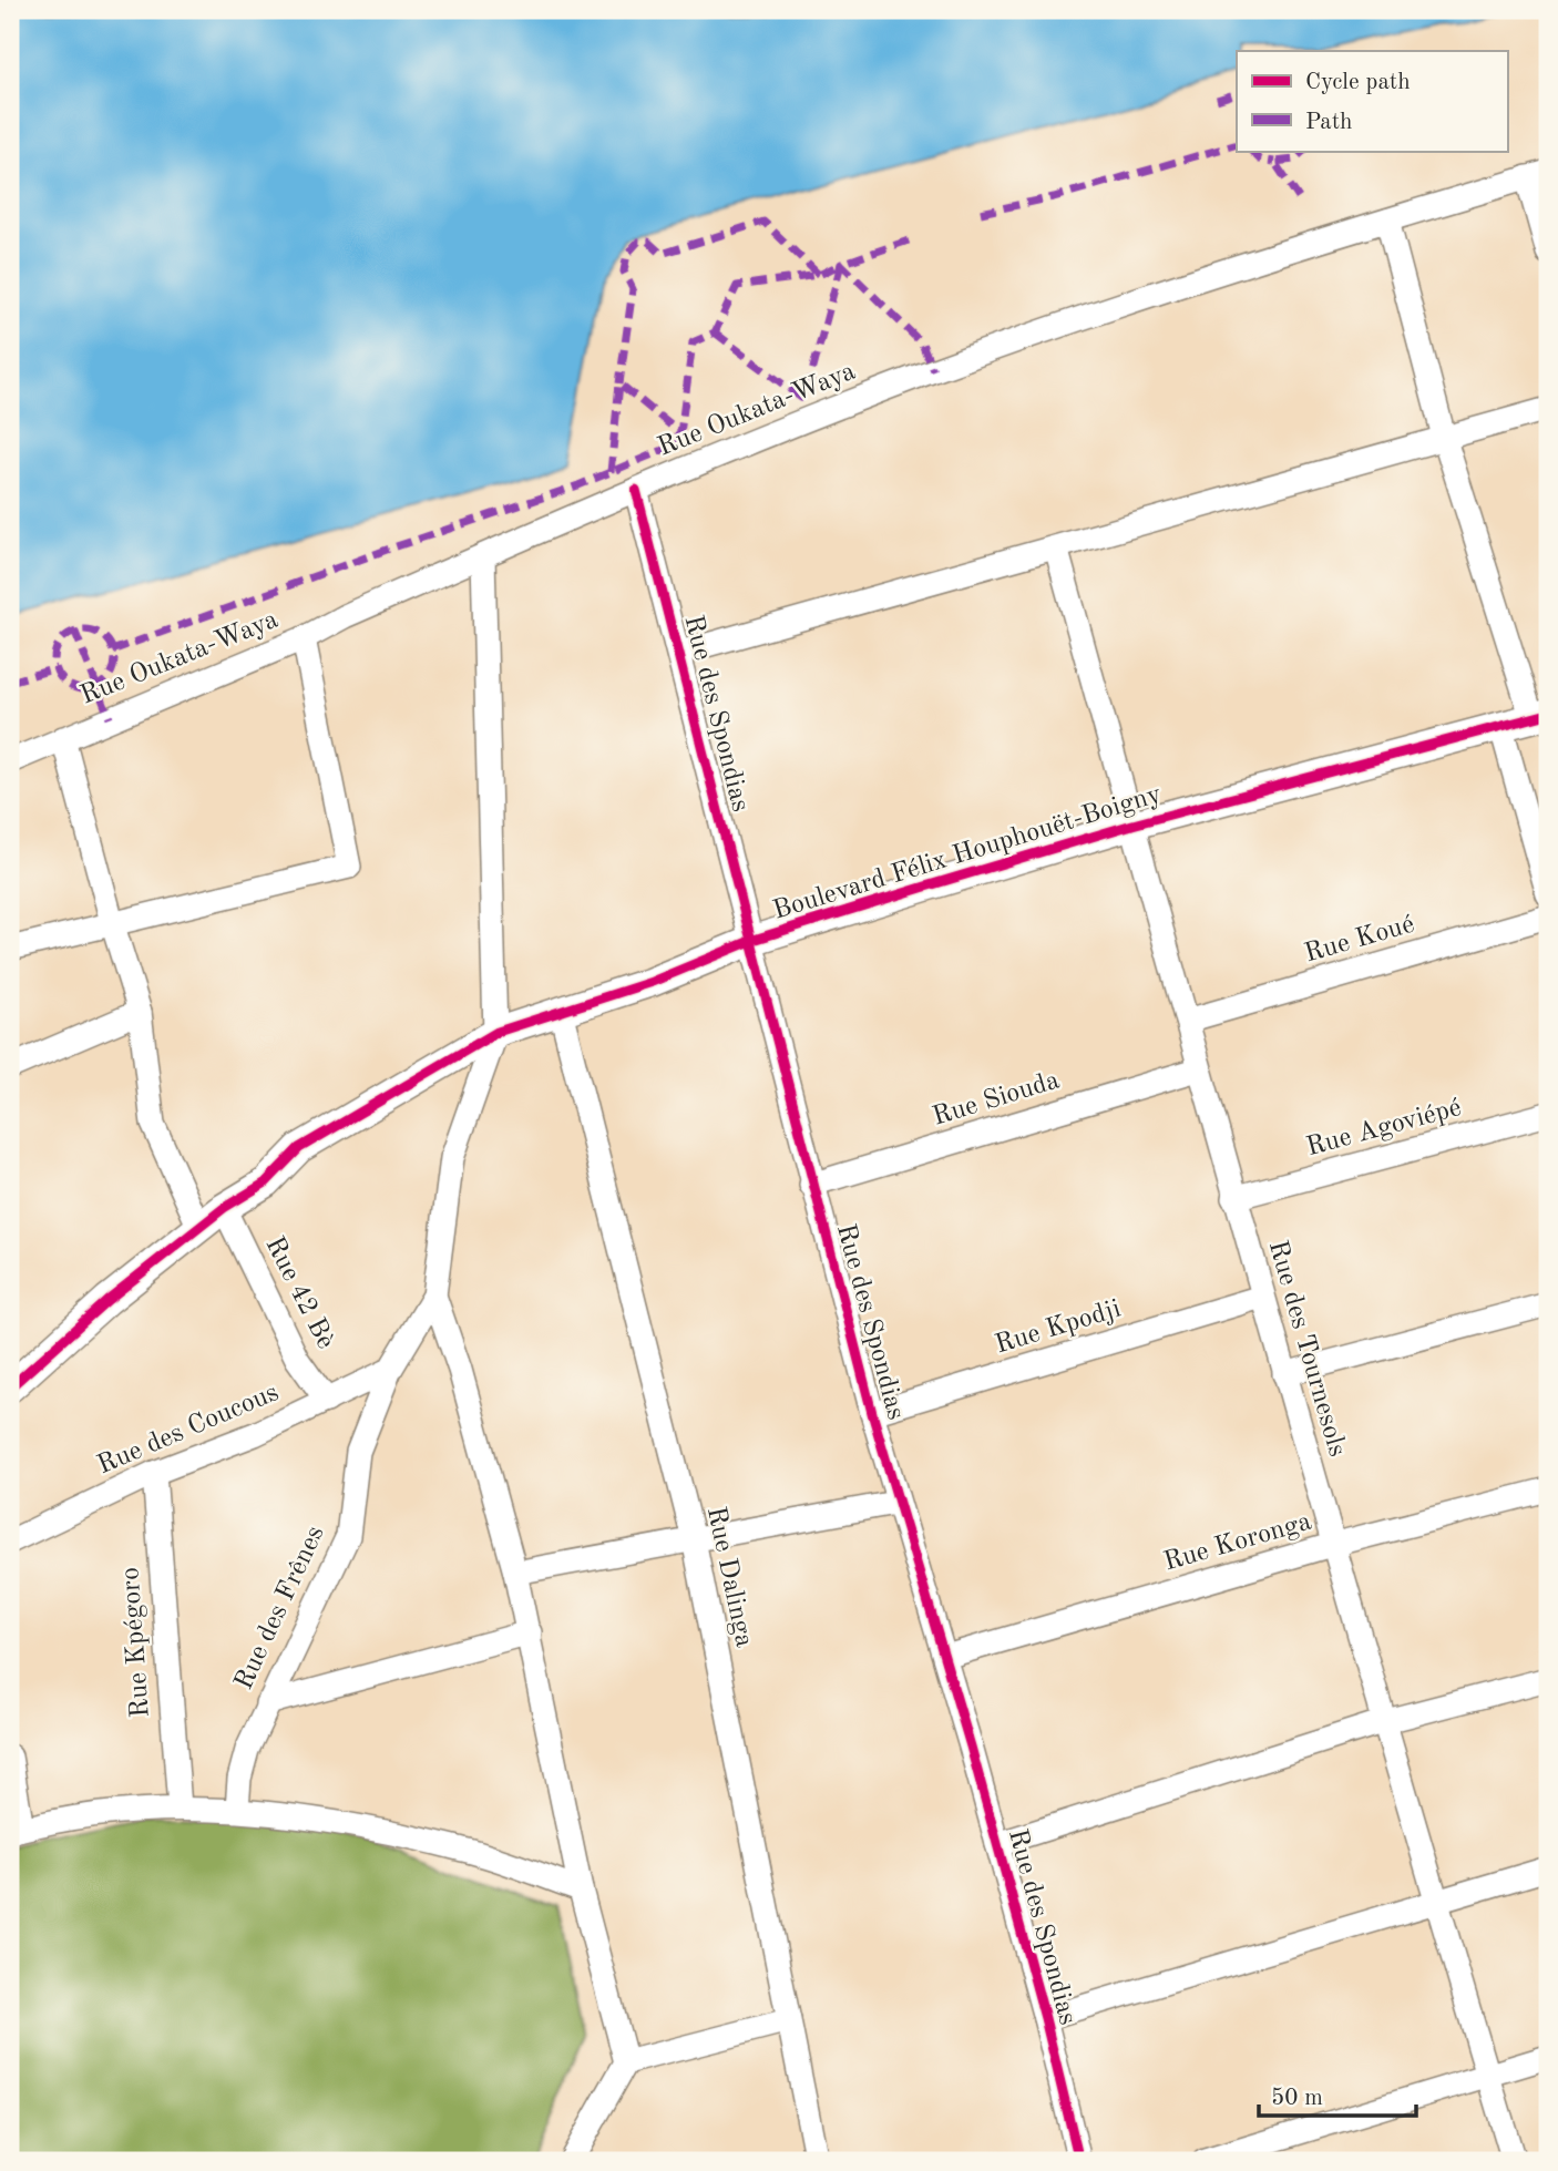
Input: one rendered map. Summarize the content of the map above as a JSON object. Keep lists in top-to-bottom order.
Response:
{
  "streets": {
    "street": [
      "Rue Oukata-Waya",
      "Rue des Spondias",
      "Boulevard Félix Houphouët-Boigny",
      "Rue Koué",
      "Rue Siouda",
      "Rue Agoviépé",
      "Rue 42 Bè",
      "Rue Kpodji",
      "Rue des Tournesols",
      "Rue des Coucous",
      "Rue Koronga",
      "Rue Dalinga",
      "Rue des Frênes",
      "Rue Kpégoro"
    ]
  },
  "crossings": [
    ["Rue Oukata-Waya", "Rue des Spondias"],
    ["Rue des Spondias", "Boulevard Félix Houphouët-Boigny"],
    ["Rue des Spondias", "Rue Siouda"],
    ["Rue des Spondias", "Rue Kpodji"],
    ["Rue des Spondias", "Rue Koronga"],
    ["Boulevard Félix Houphouët-Boigny", "Rue 42 Bè"],
    ["Boulevard Félix Houphouët-Boigny", "Rue des Tournesols"],
    ["Boulevard Félix Houphouët-Boigny", "Rue Dalinga"],
    ["Boulevard Félix Houphouët-Boigny", "Rue des Frênes"],
    ["Rue Koué", "Rue des Tournesols"],
    ["Rue Siouda", "Rue des Tournesols"],
    ["Rue Agoviépé", "Rue des Tournesols"],
    ["Rue 42 Bè", "Rue des Coucous"],
    ["Rue Kpodji", "Rue des Tournesols"],
    ["Rue des Tournesols", "Rue Koronga"],
    ["Rue des Coucous", "Rue des Frênes"],
    ["Rue des Coucous", "Rue Kpégoro"]
  ],
  "legend": ["Cycle path", "Path"],
  "scale_bar": "50 m"
}
